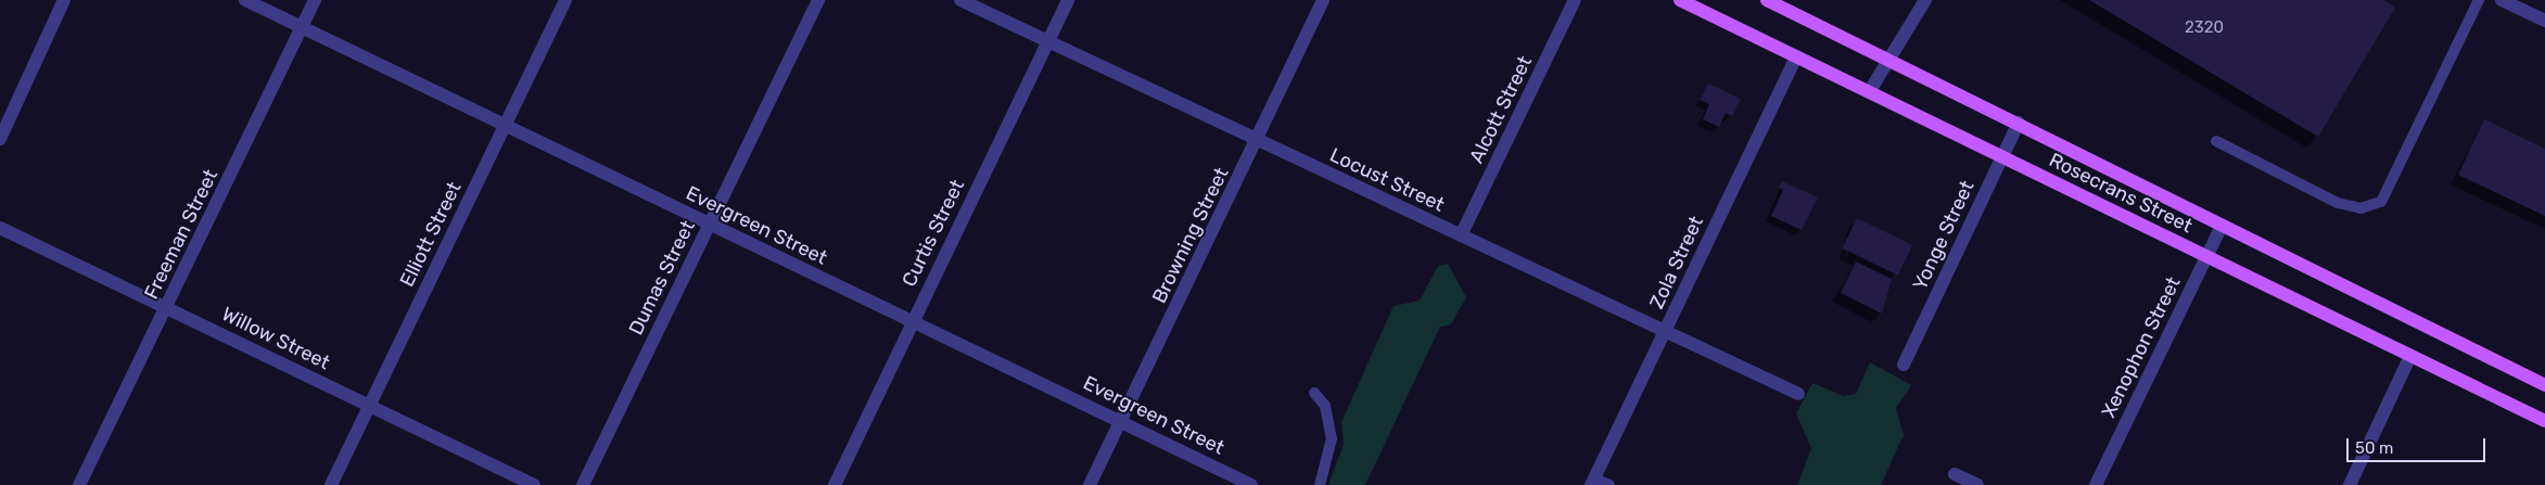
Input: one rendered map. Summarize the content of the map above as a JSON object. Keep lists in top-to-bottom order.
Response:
{
  "streets": {
    "main road": ["Rosecrans Street"],
    "street": [
      "Alcott Street",
      "Locust Street",
      "Evergreen Street",
      "Curtis Street",
      "Freeman Street",
      "Elliott Street",
      "Browning Street",
      "Yonge Street",
      "Zola Street",
      "Dumas Street",
      "Willow Street",
      "Xenophon Street"
    ]
  },
  "crossings": [
    ["Alcott Street", "Locust Street"],
    ["Locust Street", "Curtis Street"],
    ["Locust Street", "Browning Street"],
    ["Locust Street", "Zola Street"],
    ["Rosecrans Street", "Yonge Street"],
    ["Rosecrans Street", "Zola Street"],
    ["Rosecrans Street", "Xenophon Street"],
    ["Evergreen Street", "Curtis Street"],
    ["Evergreen Street", "Freeman Street"],
    ["Evergreen Street", "Elliott Street"],
    ["Evergreen Street", "Browning Street"],
    ["Evergreen Street", "Dumas Street"],
    ["Freeman Street", "Willow Street"],
    ["Elliott Street", "Willow Street"]
  ],
  "house_numbers": ["2320"],
  "scale_bar": "50 m"
}
